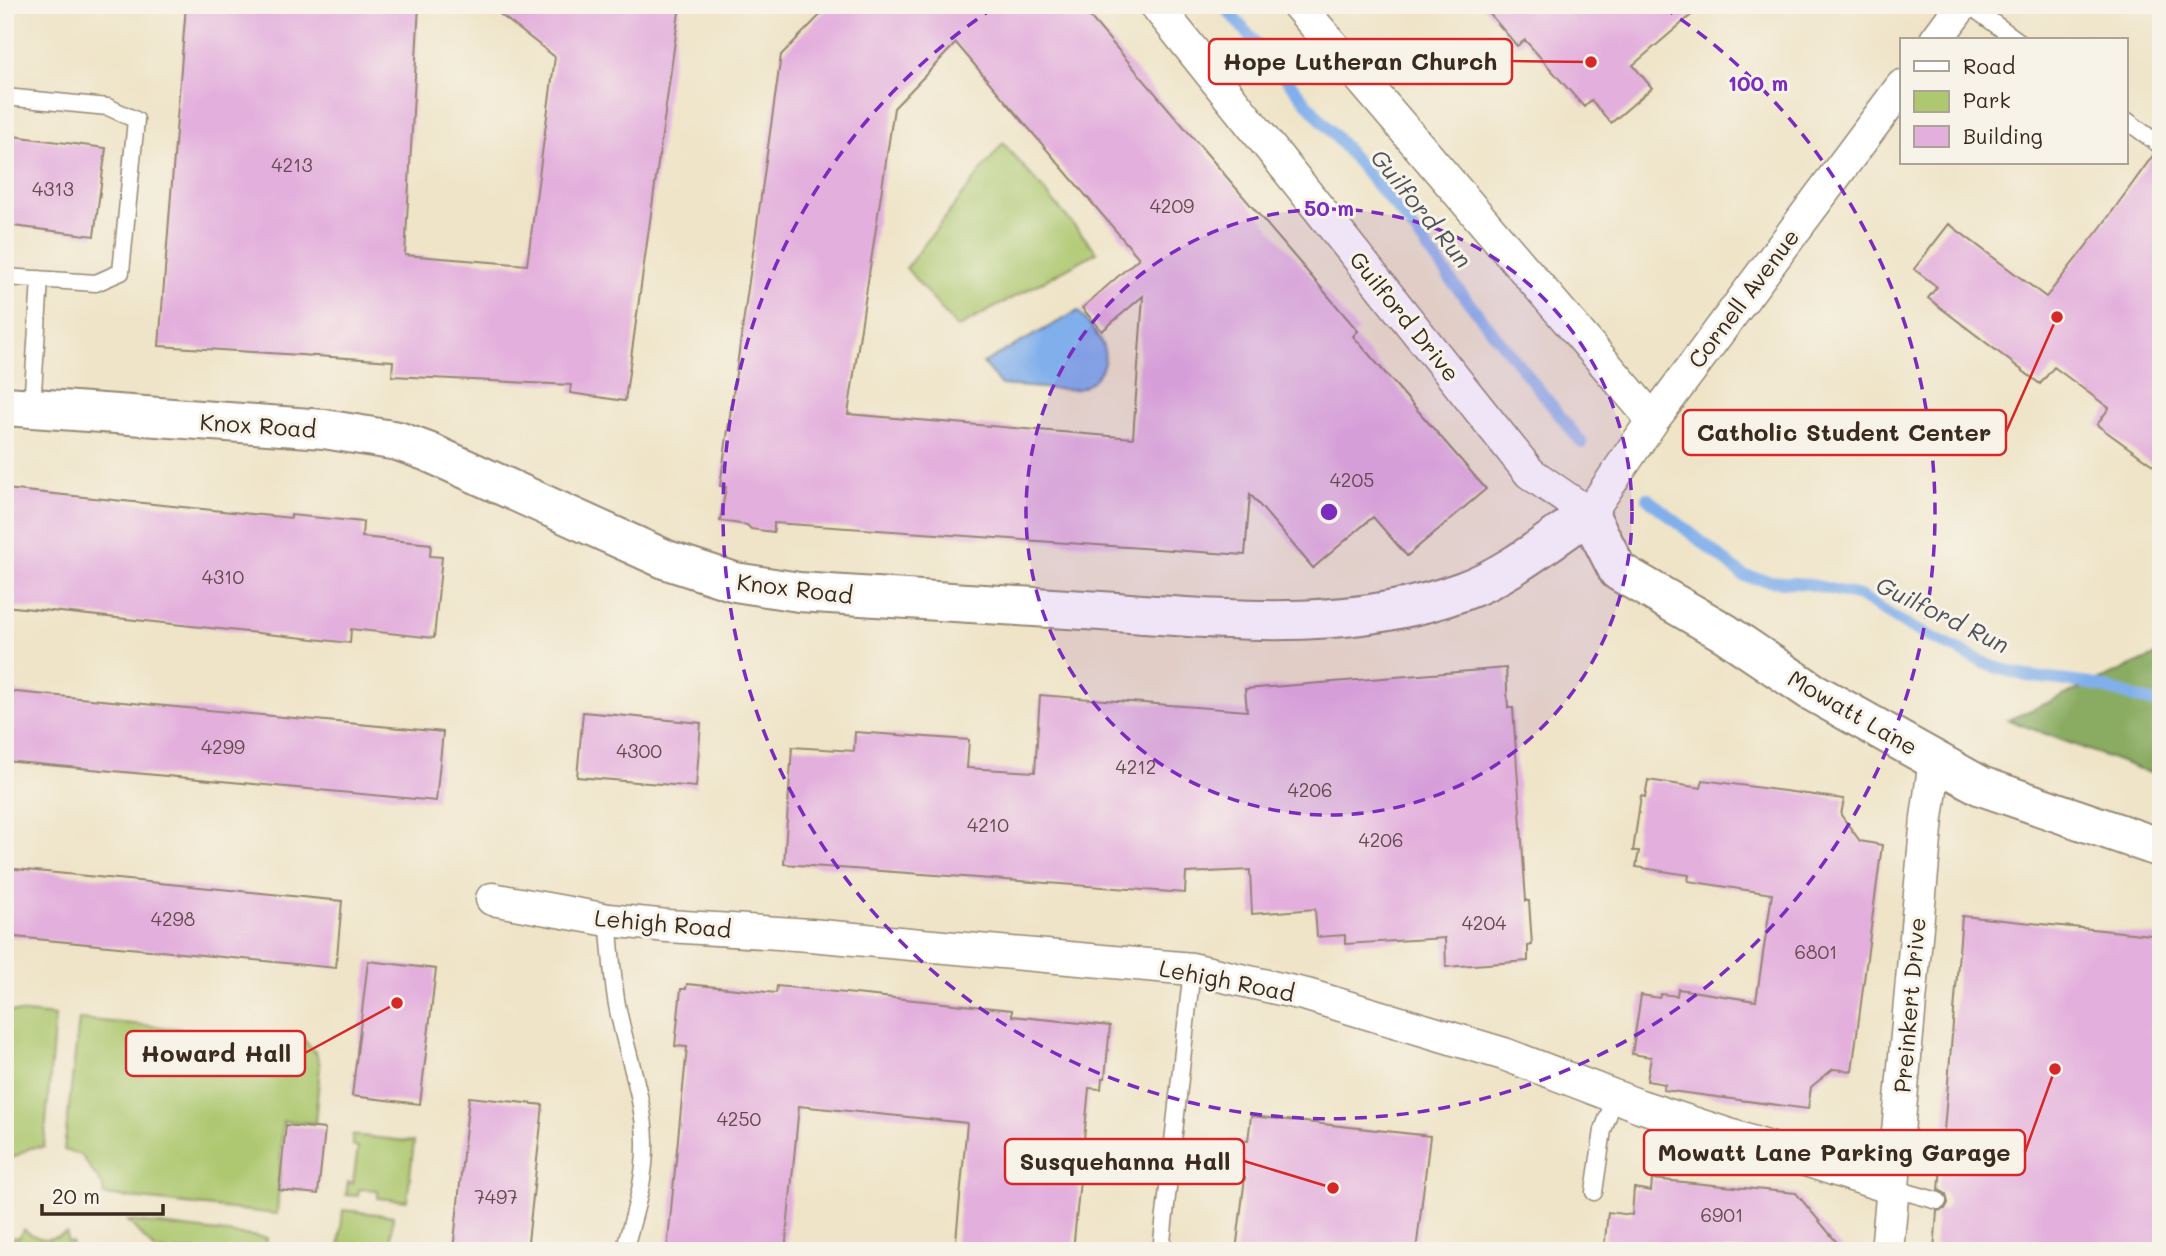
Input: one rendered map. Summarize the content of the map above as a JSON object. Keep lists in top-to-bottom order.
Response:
{
  "streets": {
    "street": [
      "Cornell Avenue",
      "Guilford Drive",
      "Knox Road",
      "Mowatt Lane",
      "Lehigh Road",
      "Preinkert Drive"
    ]
  },
  "crossings": [
    ["Cornell Avenue", "Guilford Drive"],
    ["Cornell Avenue", "Knox Road"],
    ["Cornell Avenue", "Mowatt Lane"],
    ["Guilford Drive", "Knox Road"],
    ["Guilford Drive", "Mowatt Lane"],
    ["Knox Road", "Mowatt Lane"],
    ["Mowatt Lane", "Preinkert Drive"],
    ["Lehigh Road", "Preinkert Drive"]
  ],
  "water": ["Guilford Run"],
  "places": [
    "Hope Lutheran Church",
    "Catholic Student Center",
    "Howard Hall",
    "Mowatt Lane Parking Garage",
    "Susquehanna Hall"
  ],
  "house_numbers": [
    "4213",
    "4313",
    "4209",
    "4205",
    "4310",
    "4299",
    "4300",
    "4212",
    "4206",
    "4210",
    "4206",
    "4298",
    "4204",
    "6801",
    "4250",
    "7497",
    "6901"
  ],
  "legend": ["Road", "Park", "Building"],
  "scale_bar": "20 m",
  "rings": ["100 m", "50 m"]
}
